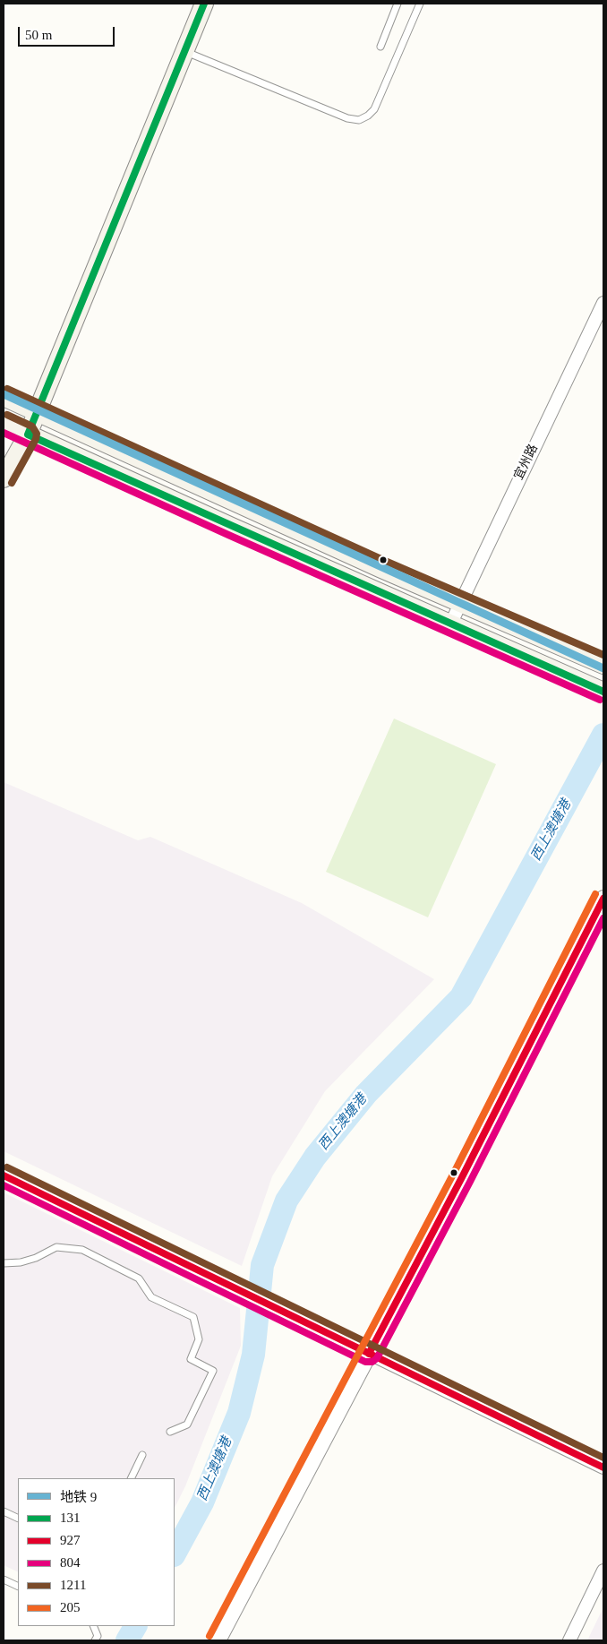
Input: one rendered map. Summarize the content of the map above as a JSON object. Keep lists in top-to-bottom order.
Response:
{
  "streets": {
    "street": ["宜州路"]
  },
  "water": ["西上澳塘港"],
  "lines": [
    "transit line 131",
    "transit line 1211",
    "metro line 9",
    "transit line 804",
    "transit line 205",
    "transit line 927"
  ],
  "legend": [
    "地铁 9",
    "131",
    "927",
    "804",
    "1211",
    "205"
  ],
  "scale_bar": "50 m"
}
